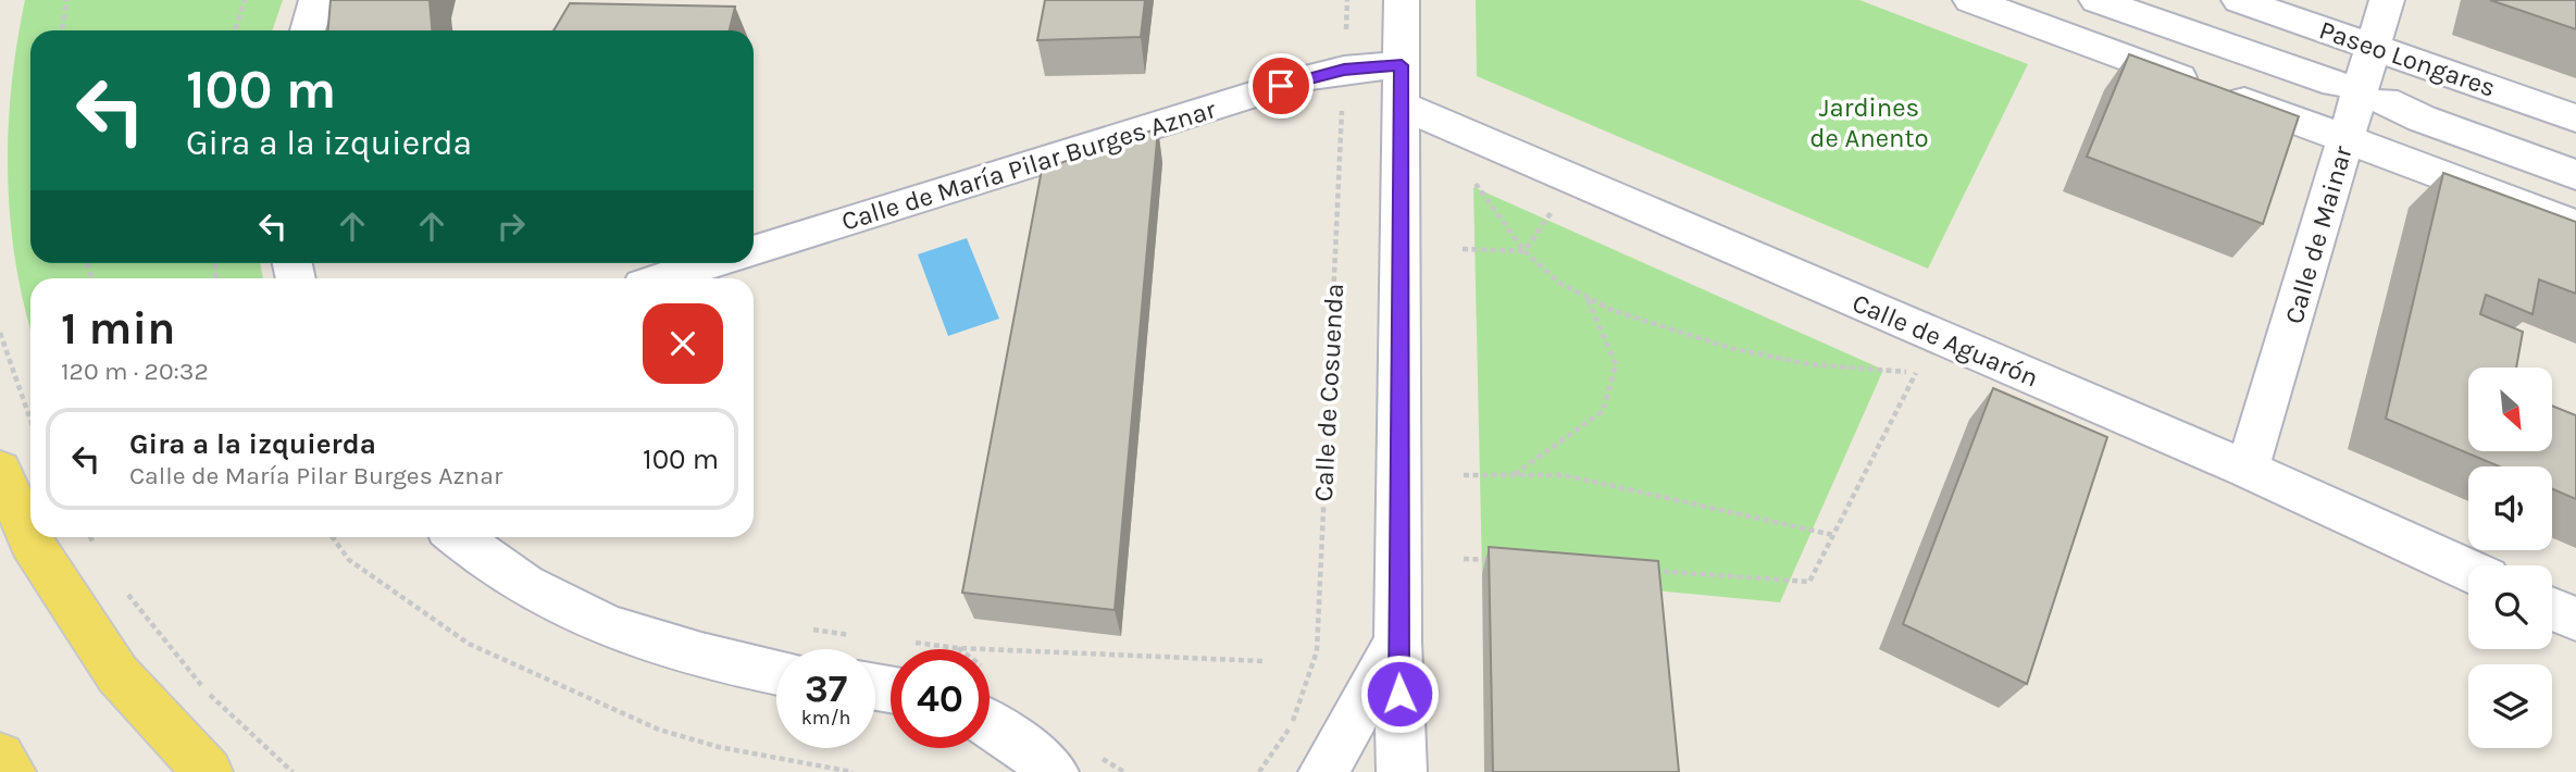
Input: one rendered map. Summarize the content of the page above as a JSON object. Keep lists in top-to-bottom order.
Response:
{
  "streets": {
    "street": [
      "Paseo Longares",
      "Calle de María Pilar Burges Aznar",
      "Calle de Mainar",
      "Calle de Aguarón"
    ],
    "path": ["Calle de Cosuenda"]
  },
  "crossings": [
    ["Paseo Longares", "Calle de Mainar"],
    ["Calle de María Pilar Burges Aznar", "Calle de Cosuenda"],
    ["Calle de Mainar", "Calle de Aguarón"]
  ],
  "parks": ["Jardines de Anento"],
  "north": "bottom right",
  "page": {
    "turn": ["100 m", "Gira a la izquierda"],
    "heading": ["1 min", "120 m · 20:32"],
    "list": [
      {
        "name": "Gira a la izquierda",
        "note": "Calle de María Pilar Burges Aznar",
        "value": "100 m"
      }
    ],
    "speed": "37 km/h",
    "limit": "40"
  }
}
